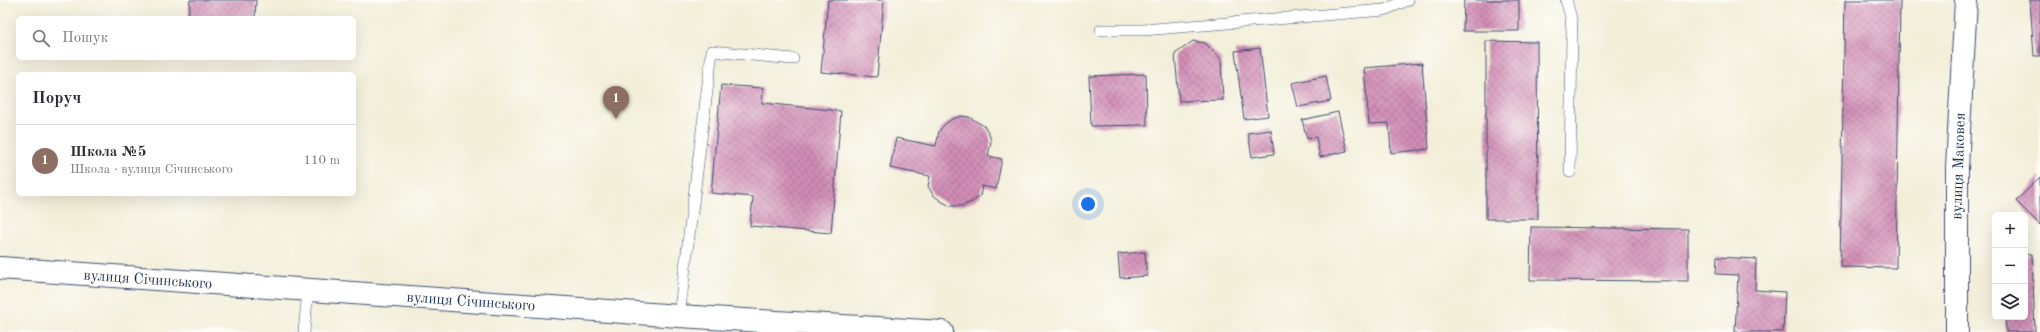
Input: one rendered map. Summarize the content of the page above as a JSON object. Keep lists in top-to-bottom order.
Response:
{
  "streets": {
    "street": ["вулиця Маковея", "вулиця Січинського"]
  },
  "page": {
    "search": "Пошук",
    "heading": "Поруч",
    "pins": "1",
    "list": [
      {
        "mark": "1",
        "name": "Школа №5",
        "note": "Школа · вулиця Січинського",
        "value": "110 m"
      }
    ],
    "map_buttons": ["+", "−"]
  }
}
